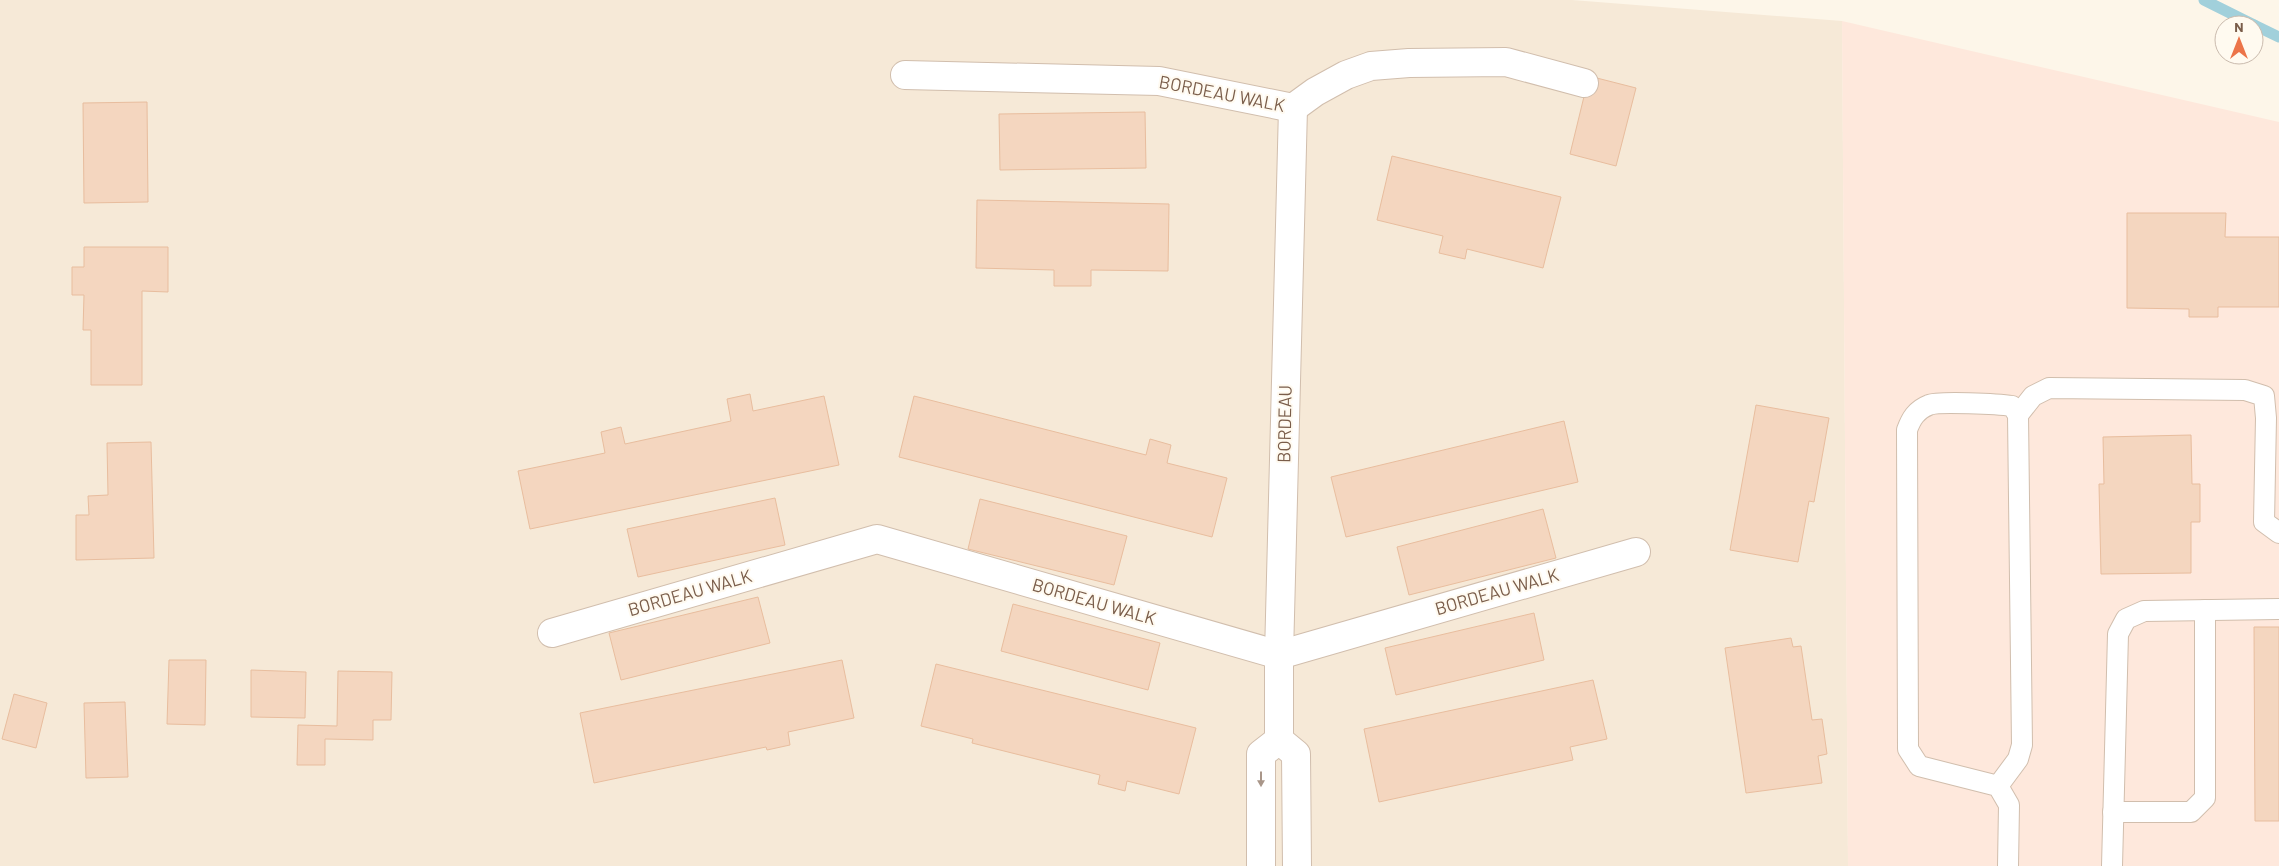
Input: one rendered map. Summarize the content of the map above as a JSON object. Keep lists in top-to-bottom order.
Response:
{
  "streets": {
    "street": ["BORDEAU WALK", "BORDEAU"]
  },
  "crossings": [
    ["BORDEAU WALK", "BORDEAU"]
  ],
  "north": "top"
}
